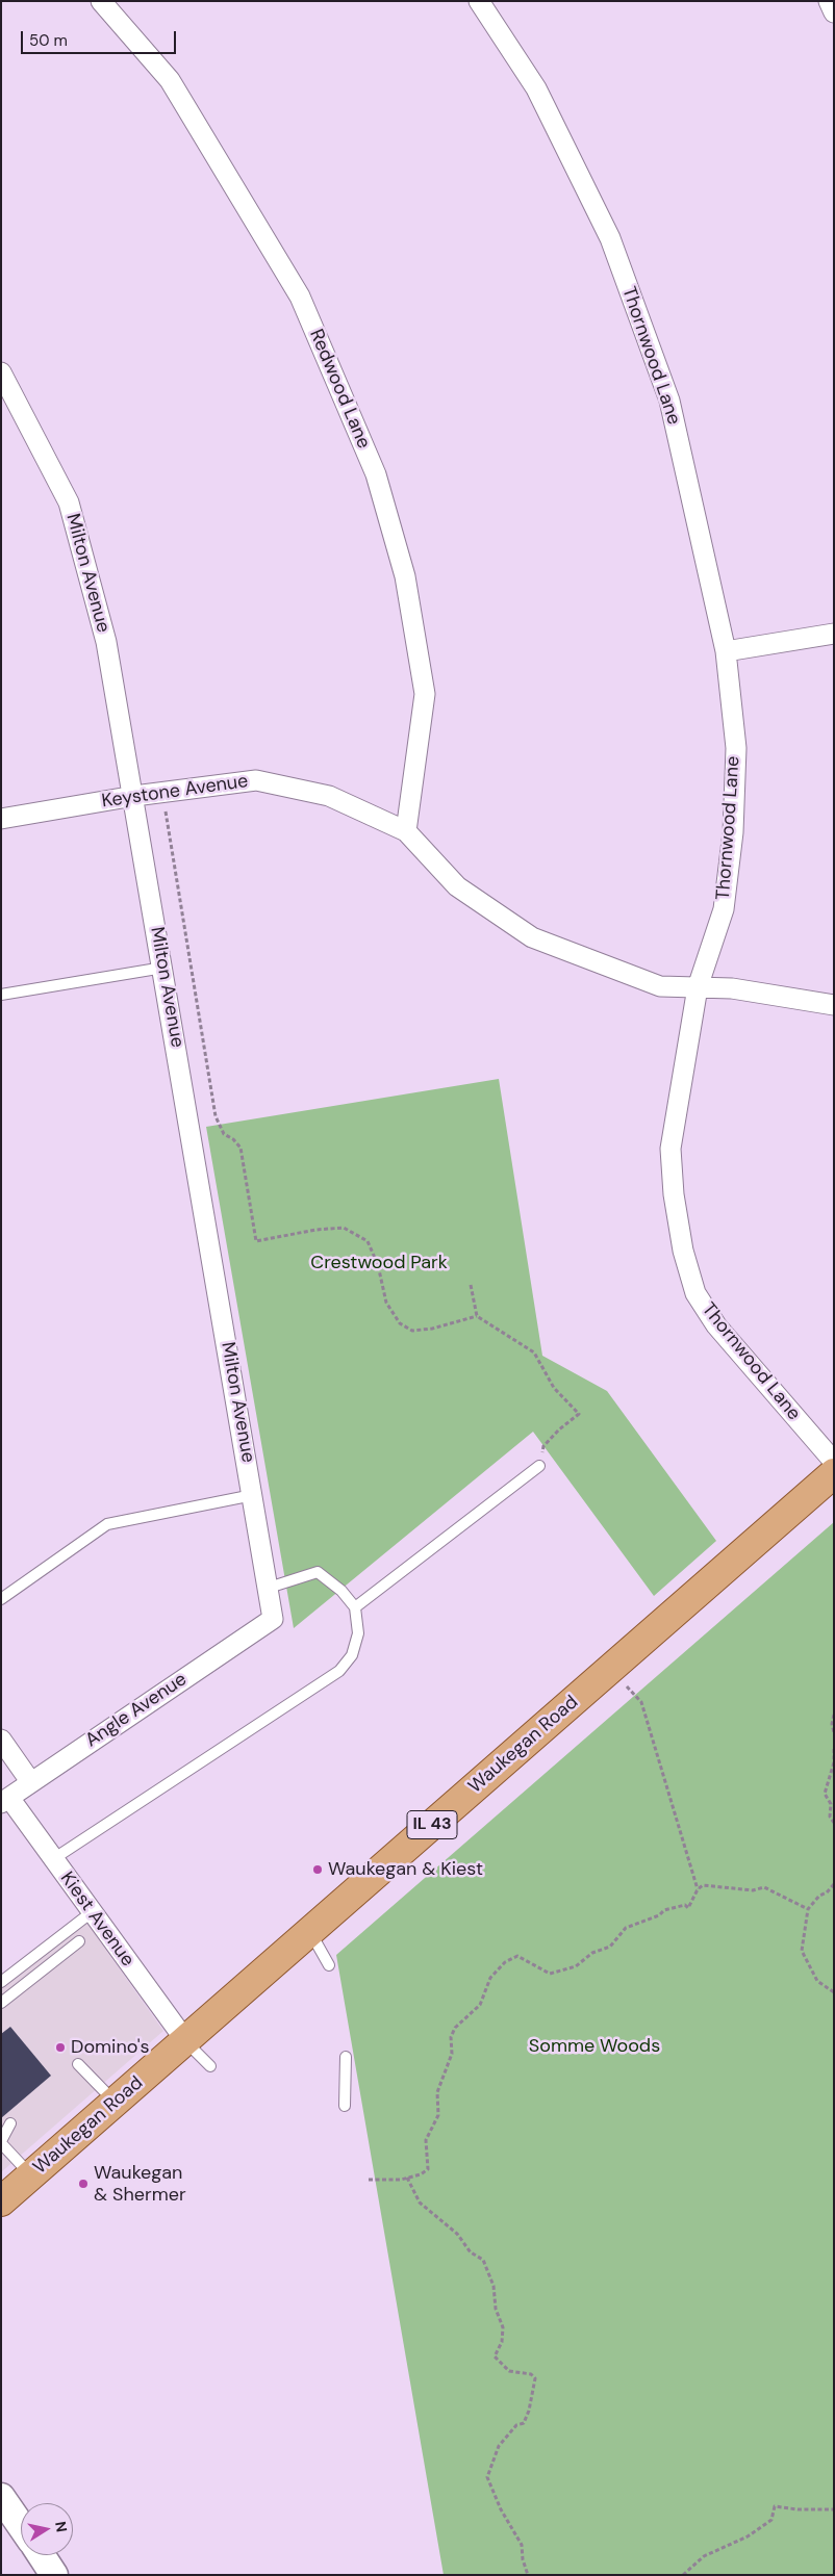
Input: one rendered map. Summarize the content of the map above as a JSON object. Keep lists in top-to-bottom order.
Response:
{
  "streets": {
    "main road": ["Waukegan Road", "IL 43"],
    "street": [
      "Thornwood Lane",
      "Redwood Lane",
      "Milton Avenue",
      "Keystone Avenue",
      "Angle Avenue",
      "Kiest Avenue"
    ]
  },
  "crossings": [
    ["Thornwood Lane", "Keystone Avenue"],
    ["Redwood Lane", "Keystone Avenue"],
    ["Milton Avenue", "Keystone Avenue"],
    ["Milton Avenue", "Angle Avenue"],
    ["Angle Avenue", "Kiest Avenue"],
    ["Waukegan Road", "Kiest Avenue"]
  ],
  "parks": ["Crestwood Park", "Somme Woods"],
  "places": ["Waukegan & Kiest", "Domino's", "Waukegan & Shermer"],
  "scale_bar": "50 m",
  "north": "right"
}
